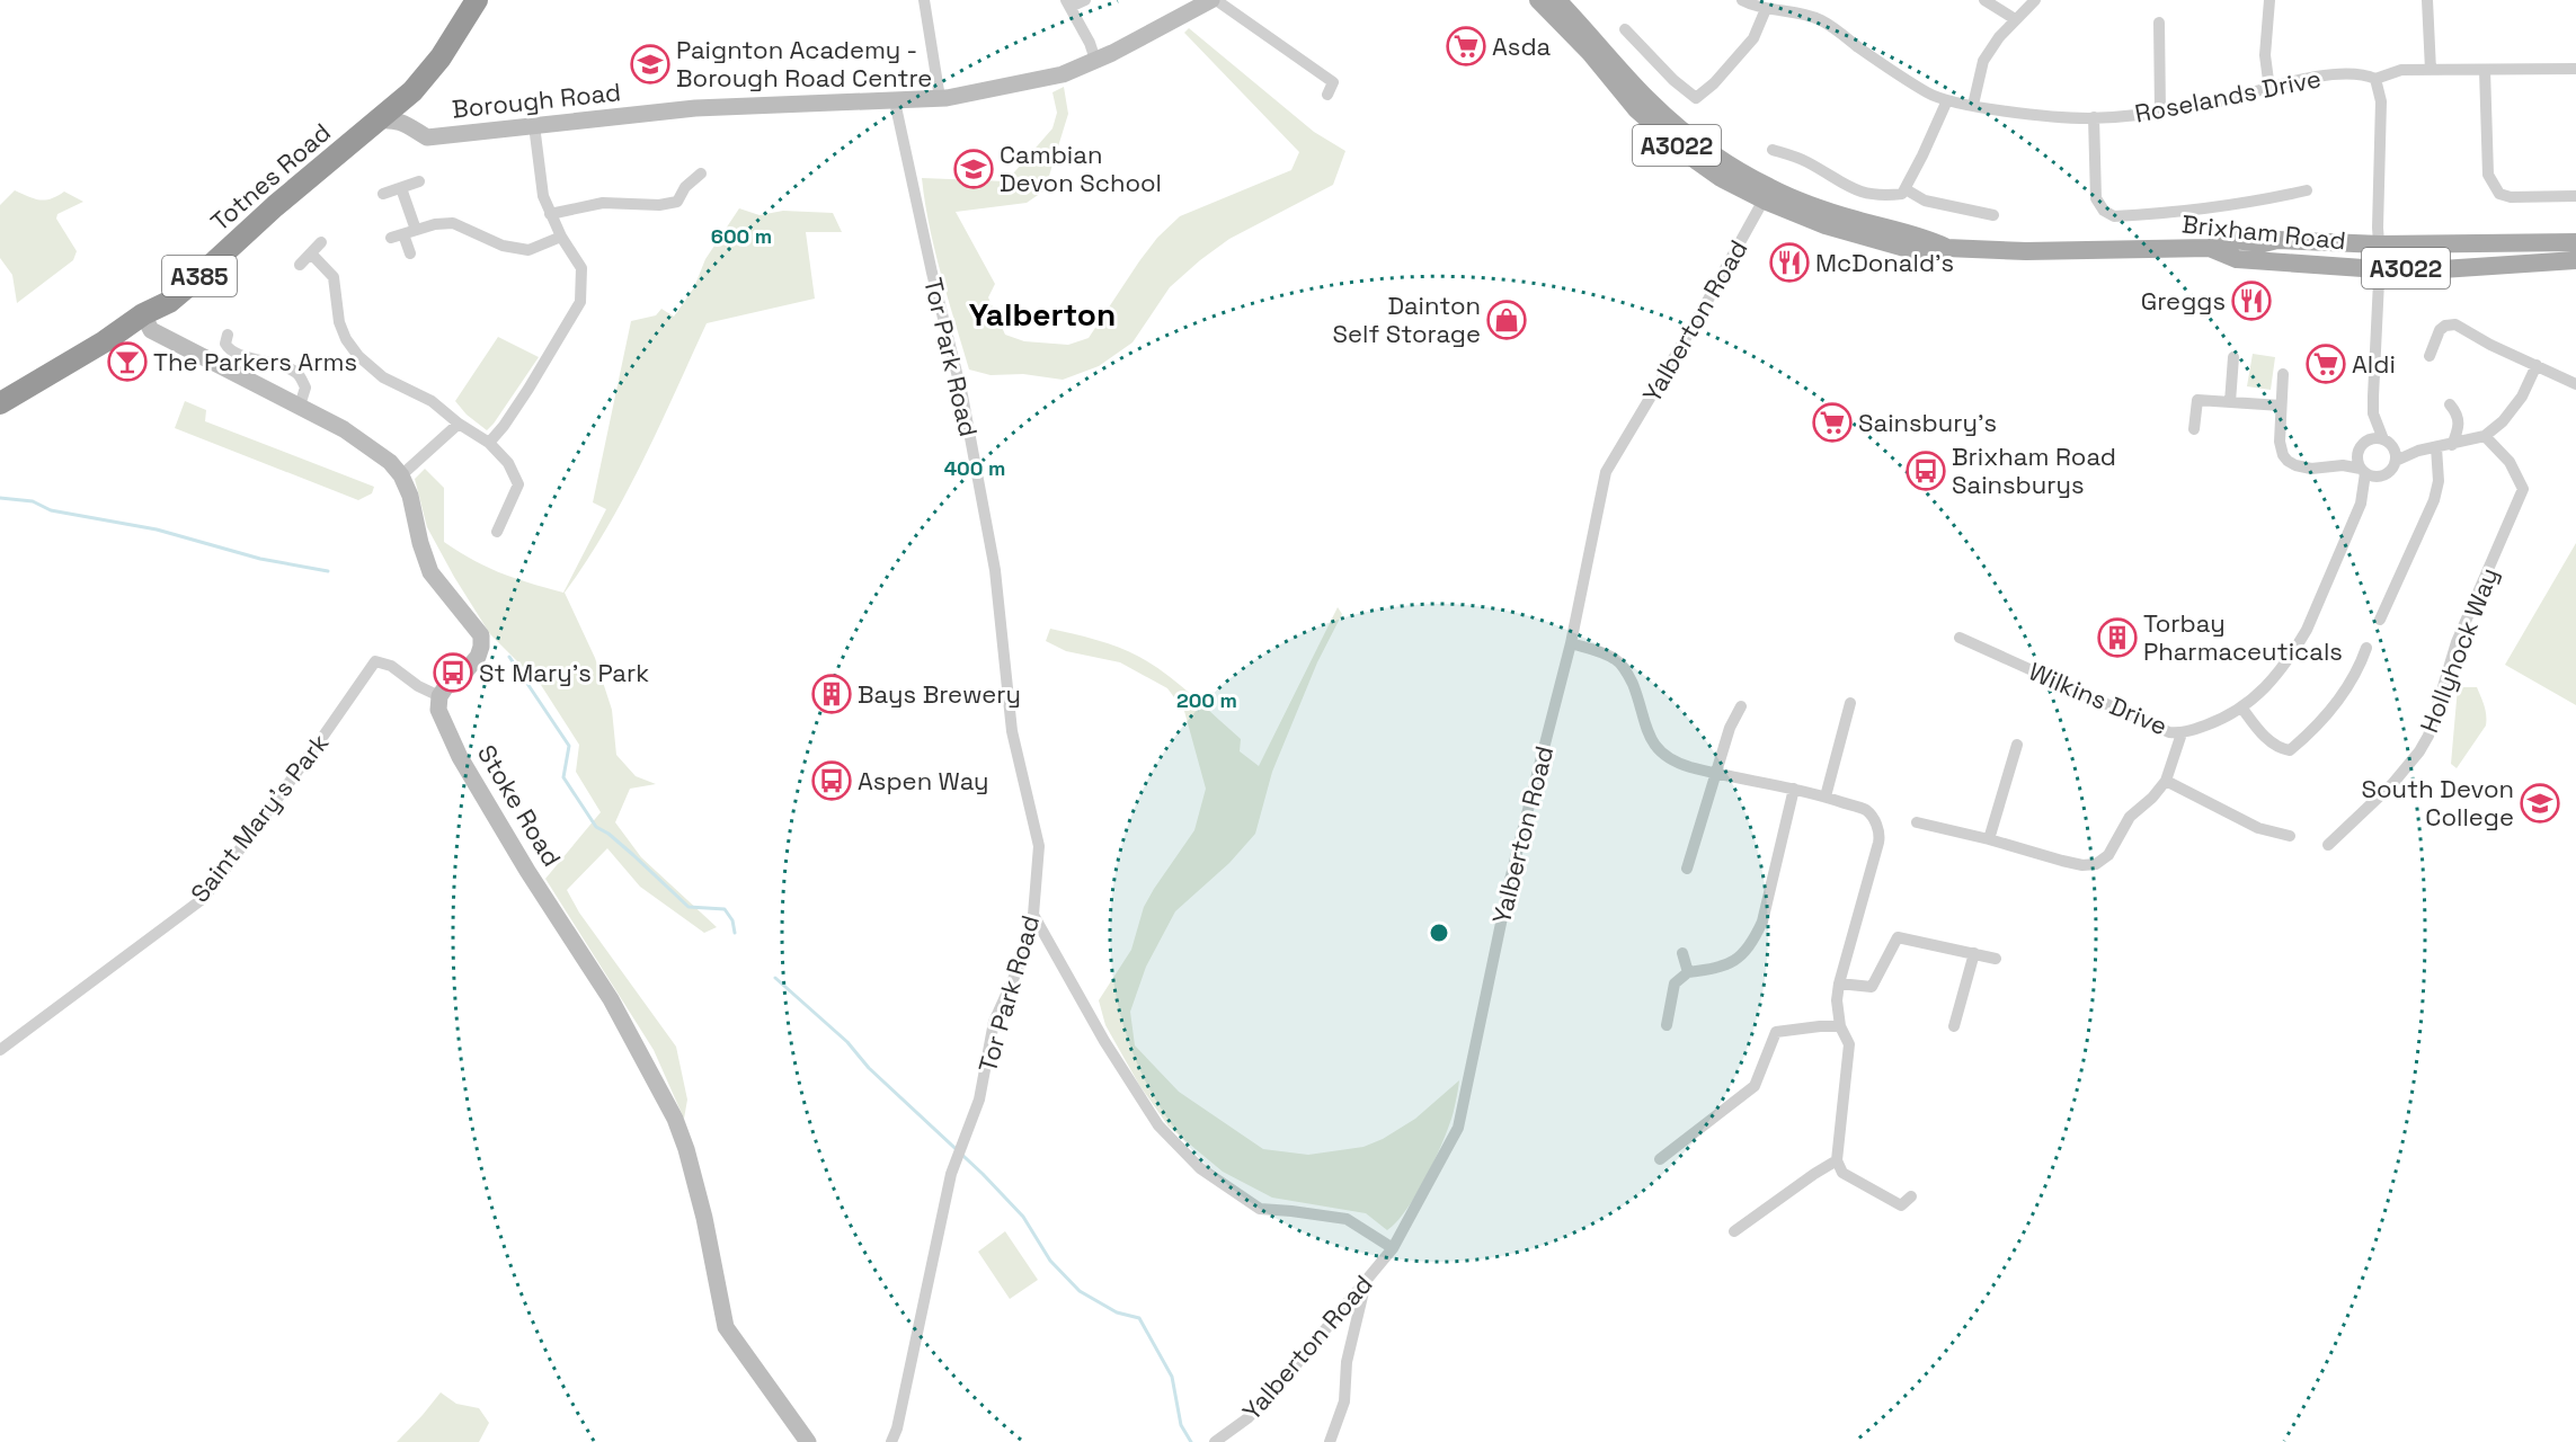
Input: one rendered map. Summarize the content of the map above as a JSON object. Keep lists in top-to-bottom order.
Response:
{
  "streets": {
    "highway": ["Totnes Road", "A385"],
    "main road": ["A3022", "Brixham Road"],
    "street": [
      "Roselands Drive",
      "Borough Road",
      "Yalberton Road",
      "Tor Park Road",
      "Hollyhock Way",
      "Wilkins Drive",
      "Stoke Road",
      "Saint Mary's Park"
    ]
  },
  "crossings": [
    ["Borough Road", "Totnes Road"],
    ["Borough Road", "Tor Park Road"],
    ["Brixham Road", "Yalberton Road"],
    ["Brixham Road", "Wilkins Drive"],
    ["Stoke Road", "Saint Mary's Park"]
  ],
  "districts": ["Yalberton"],
  "places": {
    "supermarket": ["Asda", "Aldi", "Sainsbury's"],
    "school or university": ["Paignton Academy - Borough Road Centre", "Cambian Devon School", "South Devon College"],
    "restaurant": ["McDonald's", "Greggs"],
    "shop": ["Dainton Self Storage"],
    "bar": ["The Parkers Arms"],
    "bus stop": ["Brixham Road Sainsburys", "St Mary's Park", "Aspen Way"],
    "building": ["Torbay Pharmaceuticals", "Bays Brewery"]
  },
  "rings": ["600 m", "400 m", "200 m"]
}
